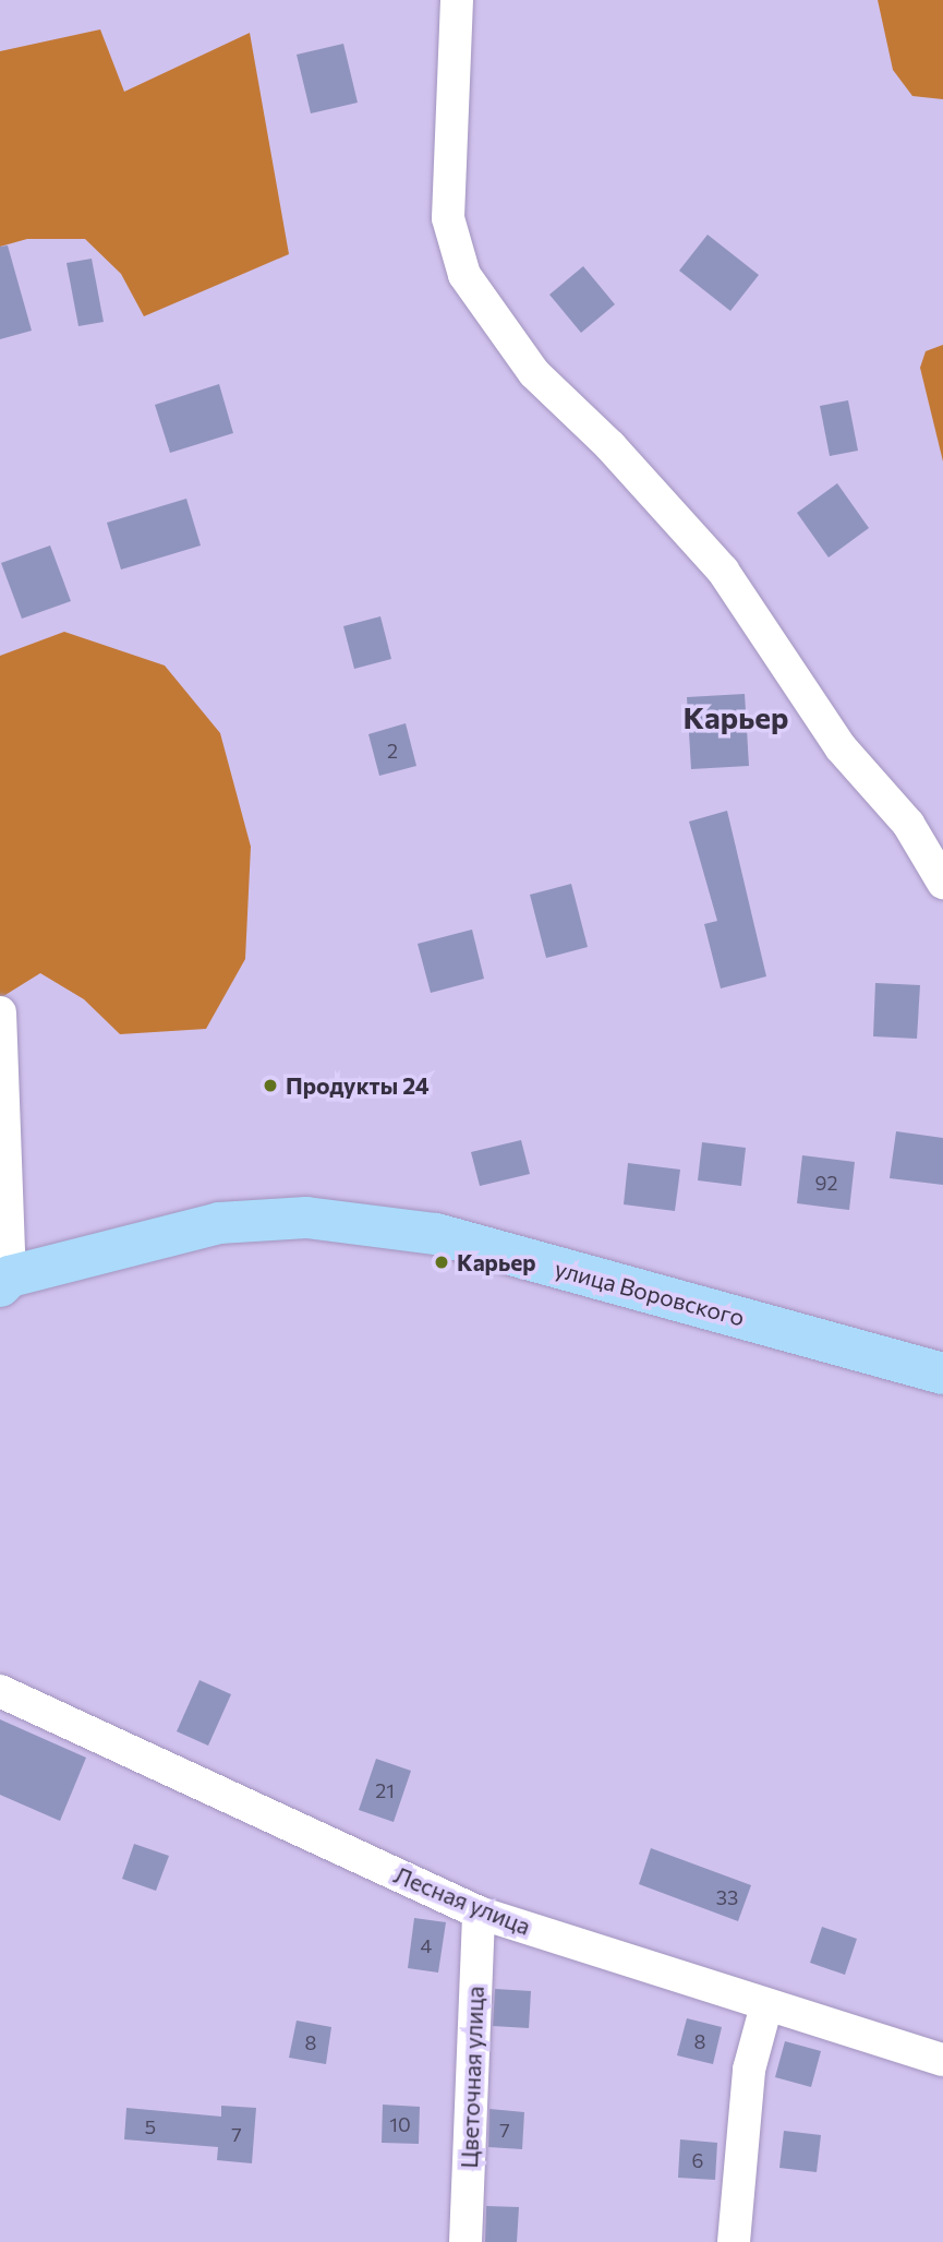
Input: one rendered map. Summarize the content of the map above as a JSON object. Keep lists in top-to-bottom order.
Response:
{
  "streets": {
    "main road": ["улица Воровского"],
    "street": ["Лесная улица", "Цветочная улица"]
  },
  "crossings": [
    ["Лесная улица", "Цветочная улица"]
  ],
  "districts": ["Карьер"],
  "places": ["Продукты 24", "Карьер"],
  "house_numbers": [
    "2",
    "92",
    "21",
    "33",
    "4",
    "8",
    "8",
    "10",
    "5",
    "7",
    "7",
    "6"
  ]
}
